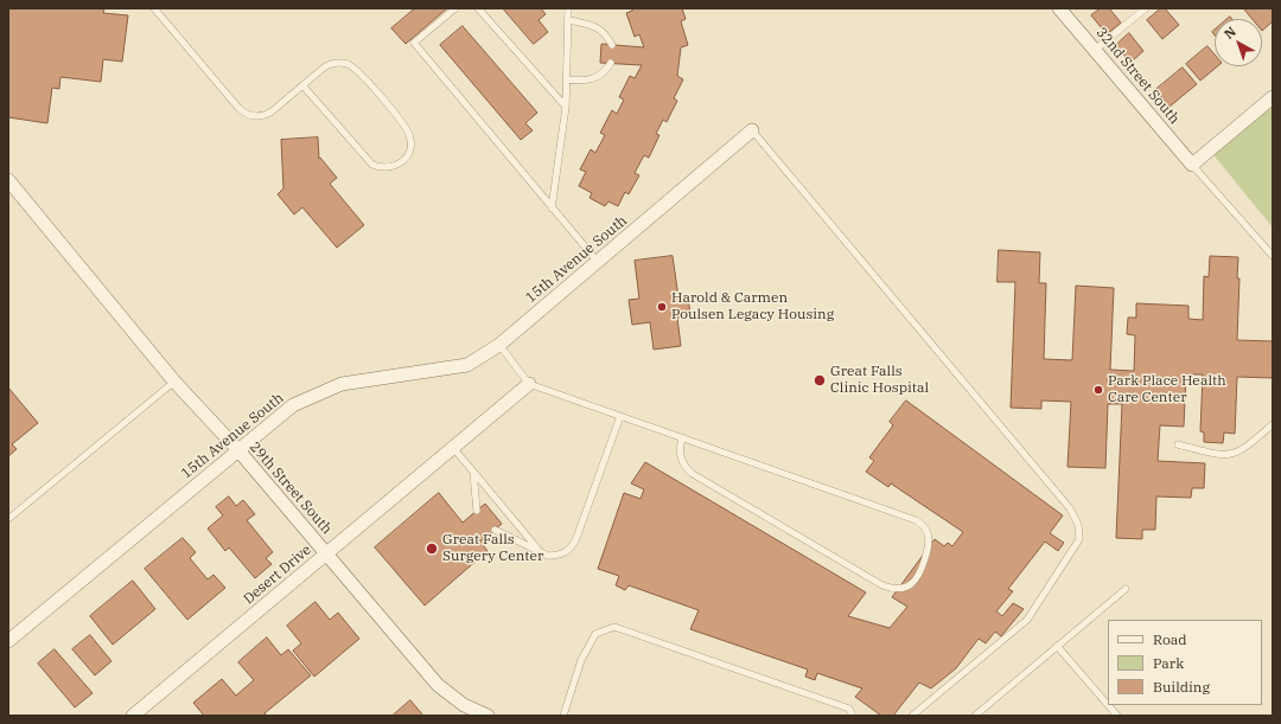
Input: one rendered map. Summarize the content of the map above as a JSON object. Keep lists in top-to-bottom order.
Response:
{
  "streets": {
    "street": [
      "32nd Street South",
      "15th Avenue South",
      "29th Street South",
      "Desert Drive"
    ]
  },
  "crossings": [
    ["15th Avenue South", "29th Street South"],
    ["29th Street South", "Desert Drive"]
  ],
  "places": [
    "Harold & Carmen Poulsen Legacy Housing",
    "Great Falls Clinic Hospital",
    "Park Place Health Care Center",
    "Great Falls Surgery Center"
  ],
  "legend": ["Road", "Park", "Building"],
  "north": "top left"
}
